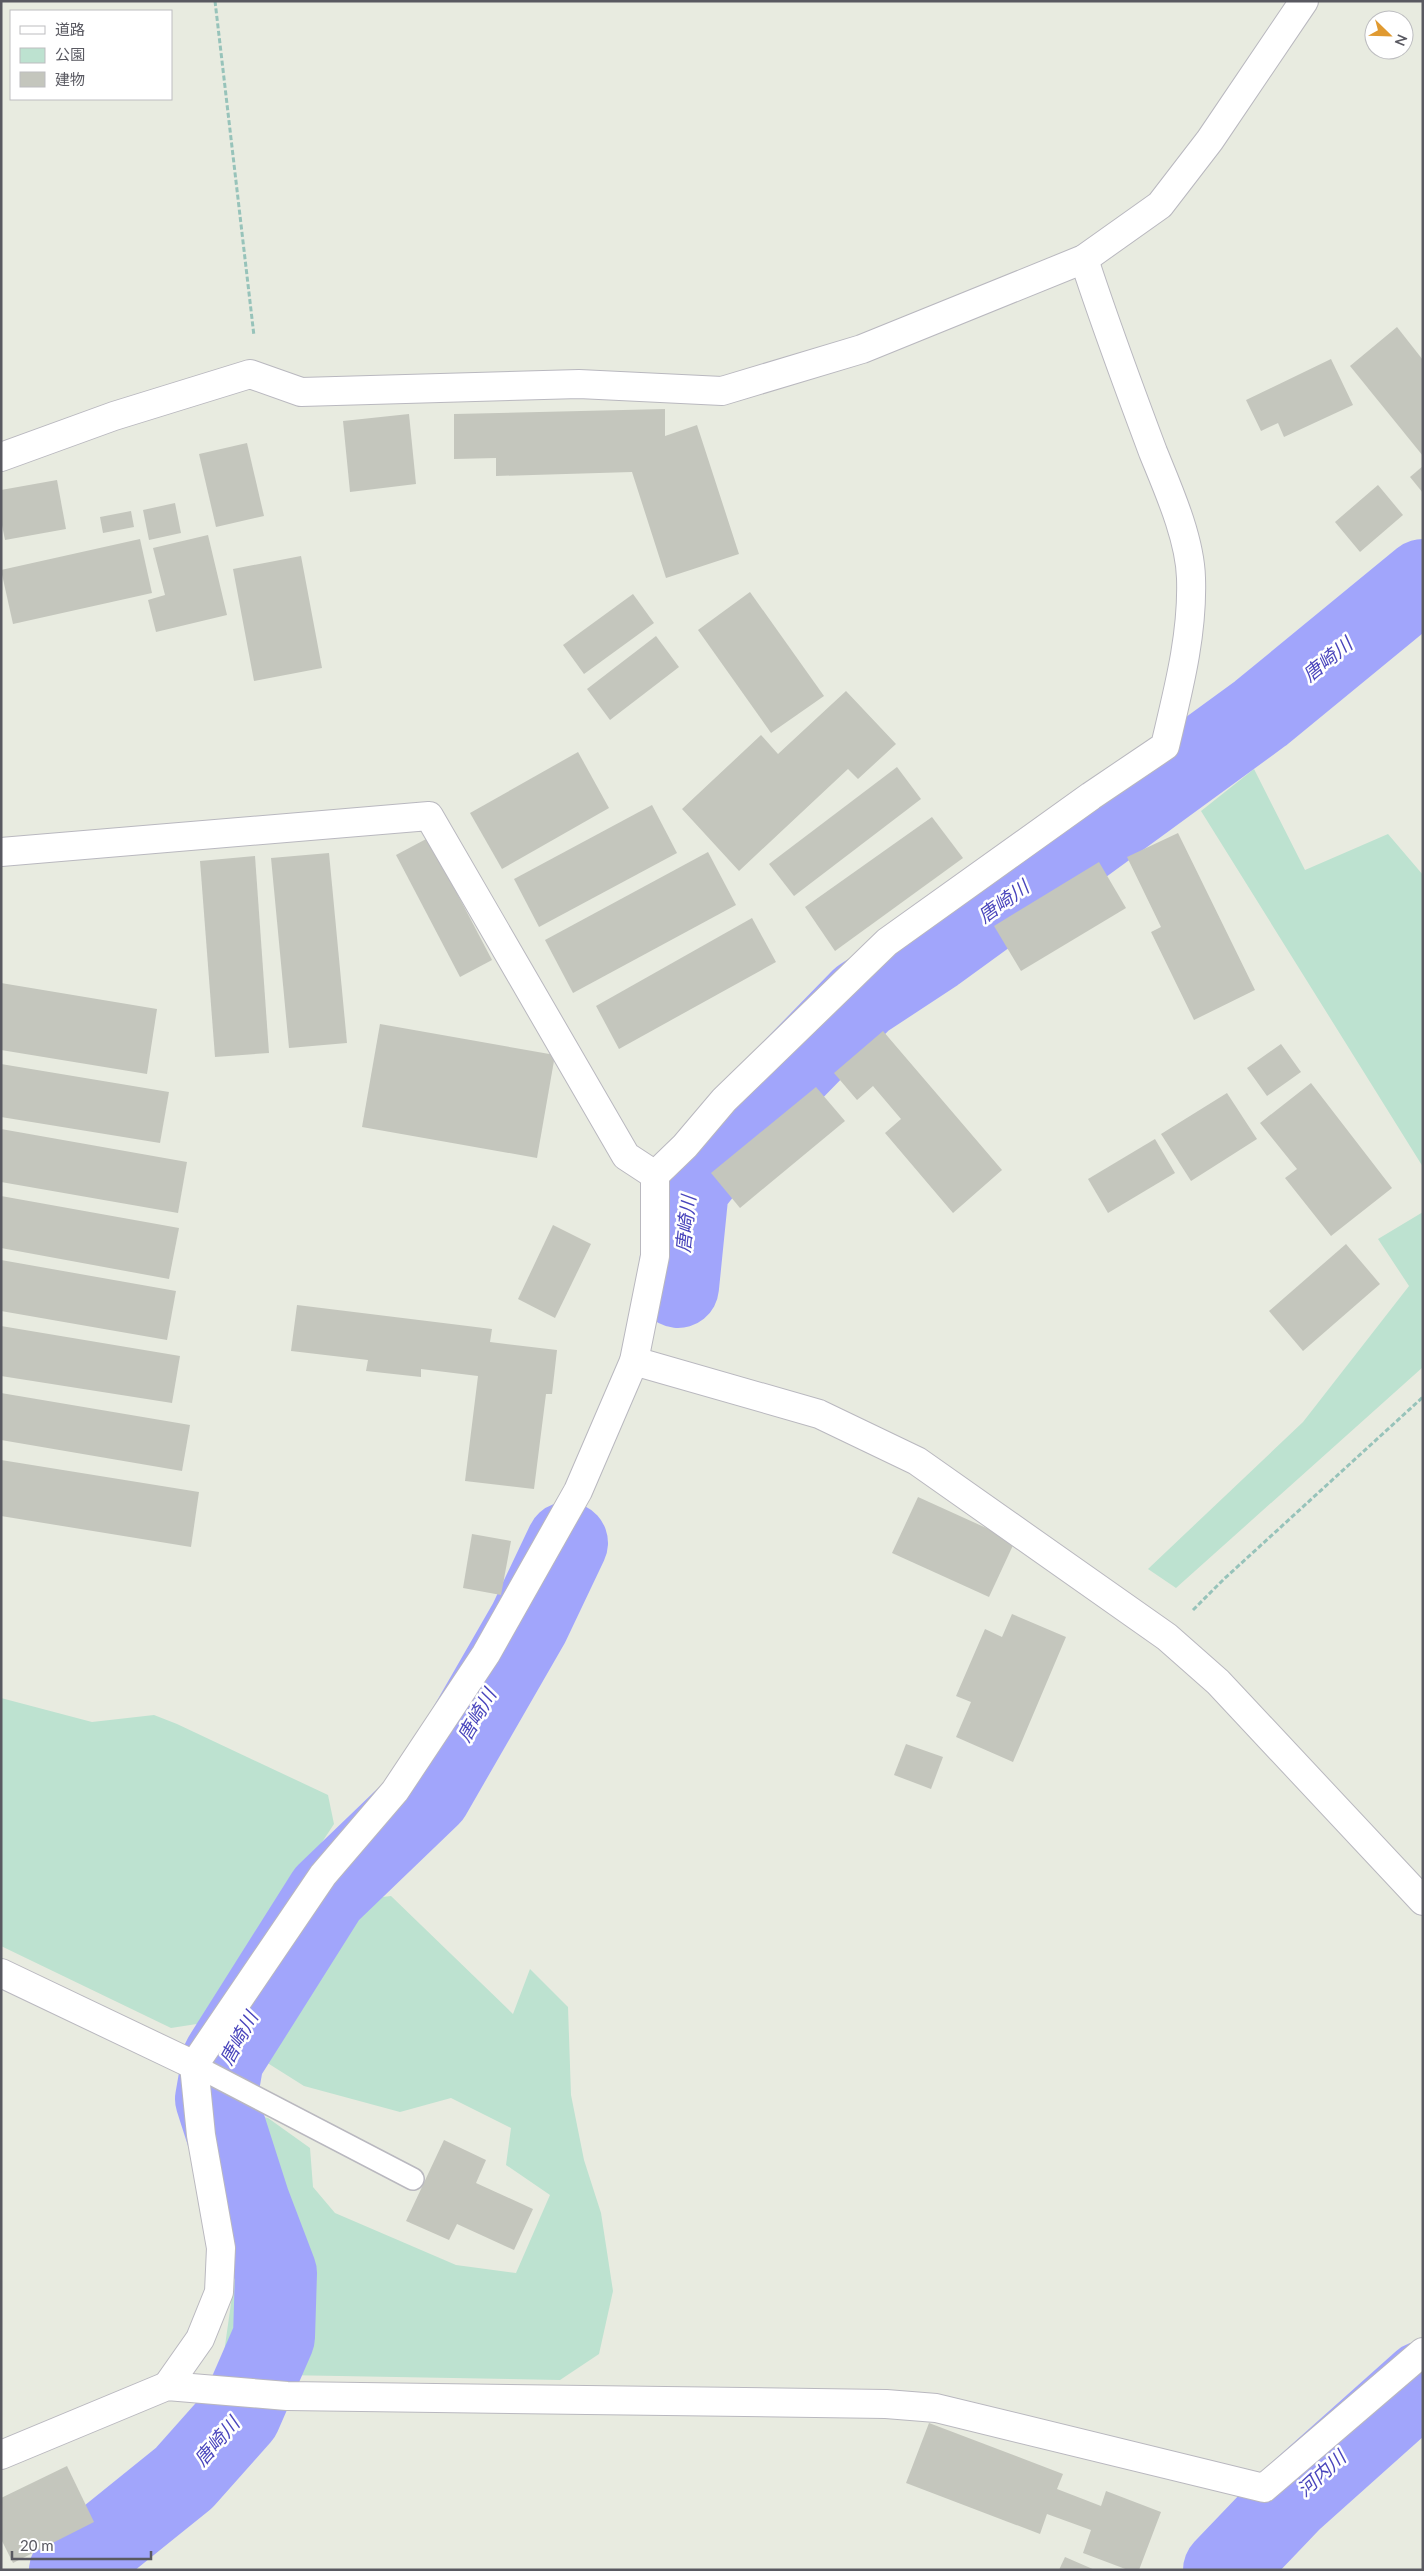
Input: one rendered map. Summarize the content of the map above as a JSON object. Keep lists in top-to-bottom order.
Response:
{
  "water": ["唐崎川", "河内川"],
  "legend": ["道路", "公園", "建物"],
  "scale_bar": "20 m",
  "north": "bottom right"
}
